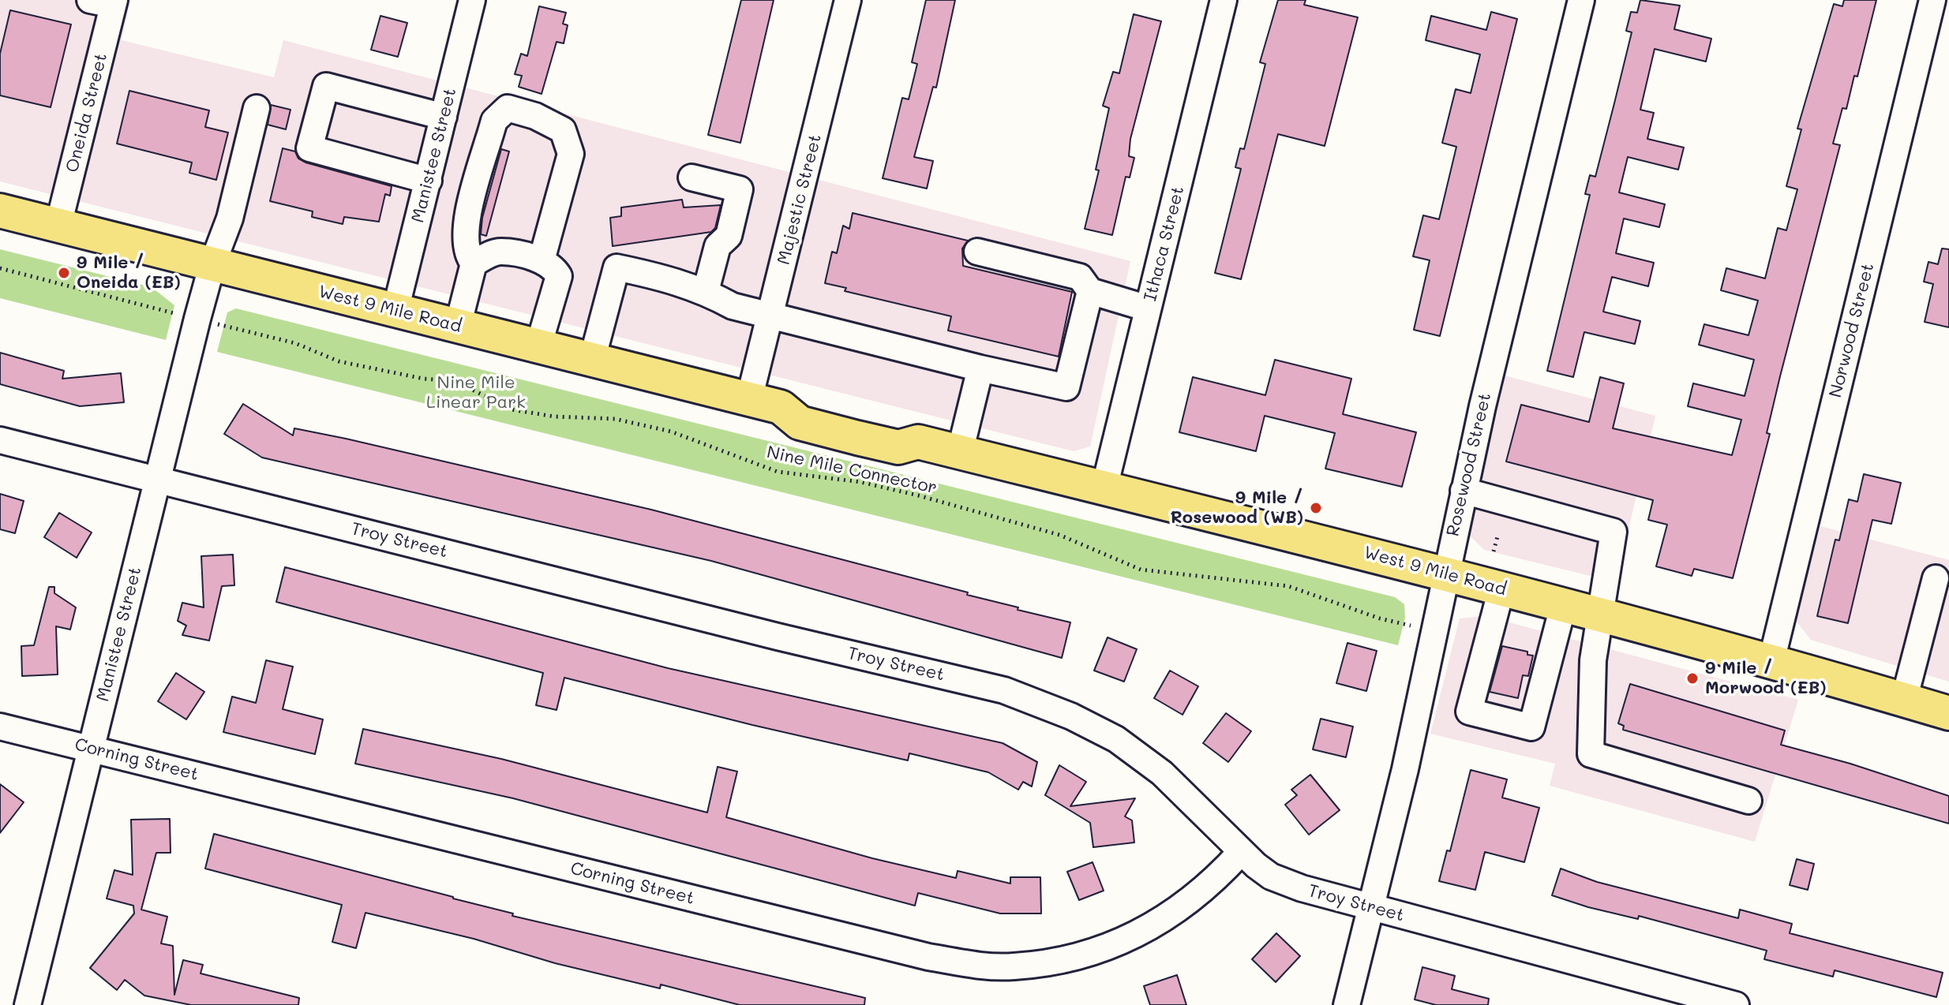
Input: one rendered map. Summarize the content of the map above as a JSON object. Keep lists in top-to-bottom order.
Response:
{
  "streets": {
    "main road": ["West 9 Mile Road"],
    "street": [
      "Oneida Street",
      "Manistee Street",
      "Majestic Street",
      "Ithaca Street",
      "Norwood Street",
      "Rosewood Street",
      "Troy Street",
      "Corning Street"
    ],
    "path": ["Nine Mile Connector"]
  },
  "crossings": [
    ["Oneida Street", "West 9 Mile Road"],
    ["Manistee Street", "West 9 Mile Road"],
    ["Manistee Street", "Troy Street"],
    ["Manistee Street", "Corning Street"],
    ["Majestic Street", "West 9 Mile Road"],
    ["Ithaca Street", "West 9 Mile Road"],
    ["West 9 Mile Road", "Norwood Street"],
    ["West 9 Mile Road", "Rosewood Street"],
    ["Rosewood Street", "Troy Street"],
    ["Troy Street", "Corning Street"]
  ],
  "parks": ["Nine Mile Linear Park"],
  "places": ["9 Mile / Oneida (EB)", "9 Mile / Rosewood (WB)", "9 Mile / Morwood (EB)"]
}
